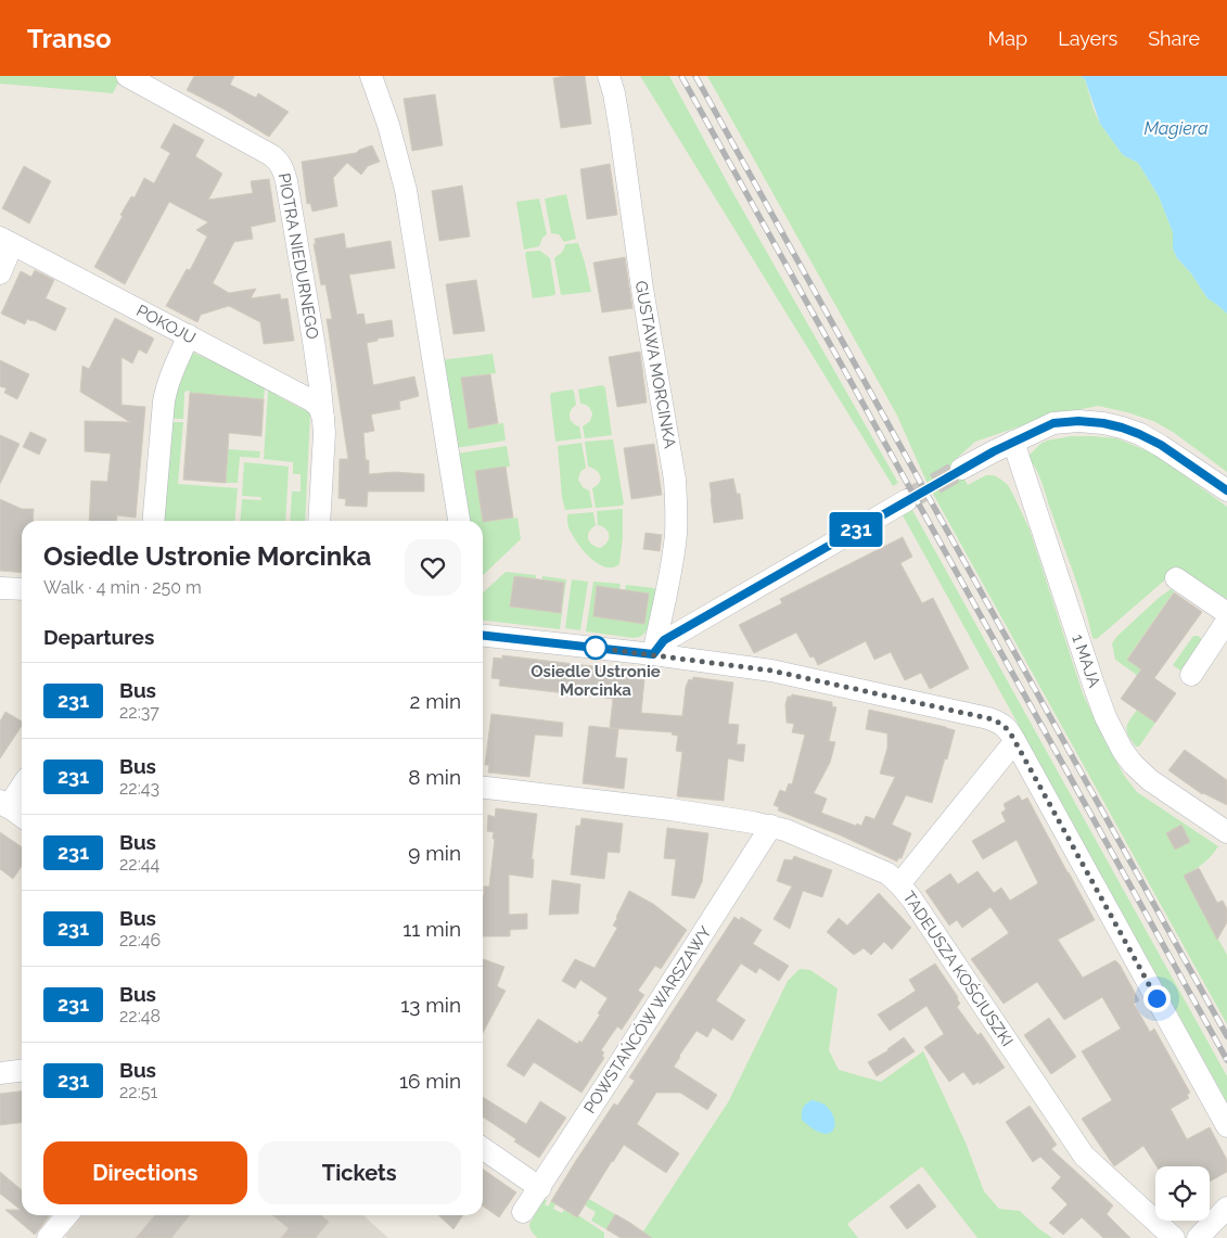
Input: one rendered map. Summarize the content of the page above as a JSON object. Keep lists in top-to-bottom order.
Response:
{
  "streets": {
    "street": [
      "PIOTRA NIEDURNEGO",
      "POKOJU",
      "GUSTAWA MORCINKA",
      "1 MAJA",
      "TADEUSZA KOŚCIUSZKI",
      "POWSTAŃCÓW WARSZAWY"
    ]
  },
  "crossings": [
    ["PIOTRA NIEDURNEGO", "POKOJU"],
    ["TADEUSZA KOŚCIUSZKI", "POWSTAŃCÓW WARSZAWY"]
  ],
  "water": ["Magiera"],
  "places": ["Osiedle Ustronie Morcinka"],
  "lines": ["bus line 231"],
  "page": {
    "header": "Transo",
    "nav": ["Map", "Layers", "Share"],
    "on_map": "231",
    "heading": [
      ["Osiedle Ustronie Morcinka", "Walk · 4 min · 250 m"],
      "Departures"
    ],
    "list": [
      {
        "mark": "231",
        "name": "Bus",
        "note": "22:37",
        "value": "2 min"
      },
      {
        "mark": "231",
        "name": "Bus",
        "note": "22:43",
        "value": "8 min"
      },
      {
        "mark": "231",
        "name": "Bus",
        "note": "22:44",
        "value": "9 min"
      },
      {
        "mark": "231",
        "name": "Bus",
        "note": "22:46",
        "value": "11 min"
      },
      {
        "mark": "231",
        "name": "Bus",
        "note": "22:48",
        "value": "13 min"
      },
      {
        "mark": "231",
        "name": "Bus",
        "note": "22:51",
        "value": "16 min"
      }
    ],
    "buttons": ["Directions", "Tickets"]
  }
}
